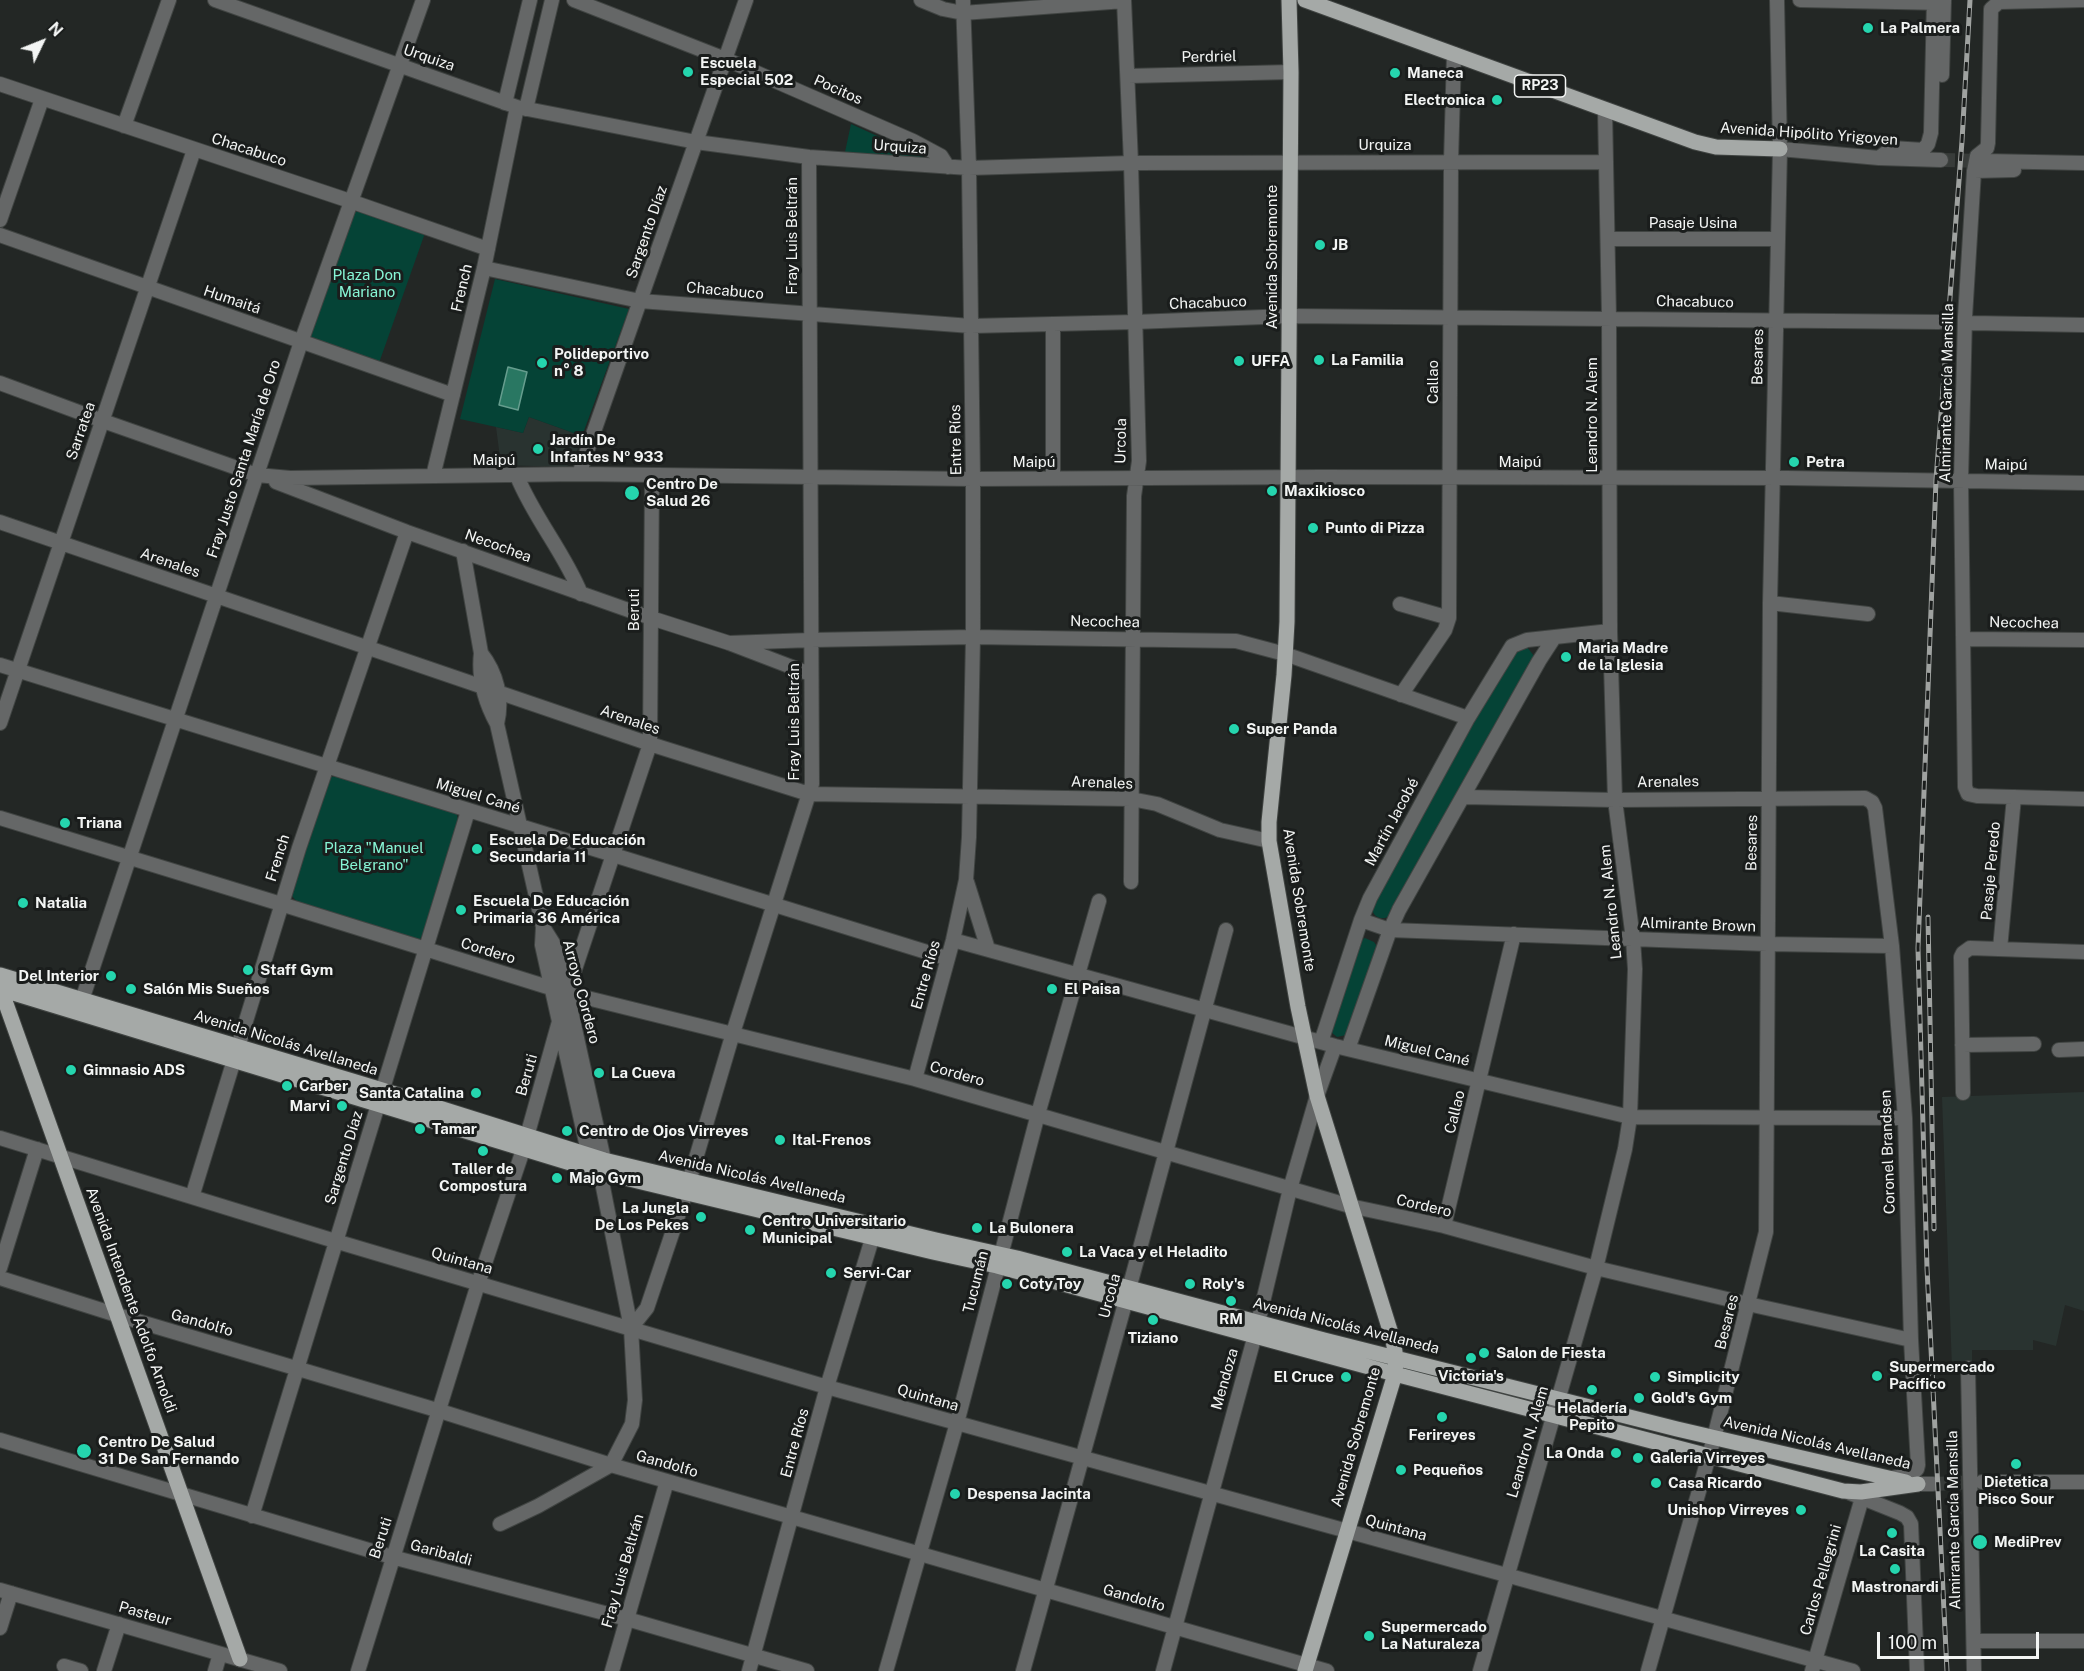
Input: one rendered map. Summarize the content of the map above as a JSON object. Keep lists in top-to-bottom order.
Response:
{
  "streets": {
    "main road": [
      "RP23",
      "Avenida Hipólito Yrigoyen",
      "Avenida Sobremonte",
      "Avenida Nicolás Avellaneda",
      "Avenida Intendente Adolfo Arnoldi"
    ],
    "street": [
      "Perdriel",
      "Urquiza",
      "Pocitos",
      "Chacabuco",
      "Pasaje Usina",
      "Sargento Díaz",
      "Fray Luis Beltrán",
      "French",
      "Humaitá",
      "Besares",
      "Callao",
      "Almirante García Mansilla",
      "Leandro N. Alem",
      "Sarratea",
      "Entre Ríos",
      "Urcola",
      "Fray Justo Santa María de Oro",
      "Maipú",
      "Necochea",
      "Arenales",
      "Beruti",
      "Miguel Cané",
      "Martín Jacobé",
      "Pasaje Peredo",
      "Almirante Brown",
      "Cordero",
      "Arroyo Cordero",
      "Coronel Brandsen",
      "Quintana",
      "Tucumán",
      "Gandolfo",
      "Mendoza",
      "Garibaldi",
      "Carlos Pellegrini",
      "Pasteur"
    ]
  },
  "crossings": [
    ["Perdriel", "Avenida Sobremonte"],
    ["Perdriel", "Urcola"],
    ["Urquiza", "Pocitos"],
    ["Urquiza", "Sargento Díaz"],
    ["Urquiza", "Fray Luis Beltrán"],
    ["Urquiza", "Avenida Sobremonte"],
    ["Urquiza", "French"],
    ["Urquiza", "Callao"],
    ["Urquiza", "Leandro N. Alem"],
    ["Urquiza", "Entre Ríos"],
    ["Urquiza", "Urcola"],
    ["Urquiza", "Fray Justo Santa María de Oro"],
    ["Pocitos", "Sargento Díaz"],
    ["Avenida Hipólito Yrigoyen", "Besares"],
    ["Avenida Hipólito Yrigoyen", "Callao"],
    ["Avenida Hipólito Yrigoyen", "Leandro N. Alem"],
    ["Chacabuco", "Sargento Díaz"],
    ["Chacabuco", "Fray Luis Beltrán"],
    ["Chacabuco", "Avenida Sobremonte"],
    ["Chacabuco", "French"],
    ["Chacabuco", "Besares"],
    ["Chacabuco", "Callao"],
    ["Chacabuco", "Leandro N. Alem"],
    ["Chacabuco", "Sarratea"],
    ["Chacabuco", "Entre Ríos"],
    ["Chacabuco", "Urcola"],
    ["Chacabuco", "Fray Justo Santa María de Oro"],
    ["Pasaje Usina", "Besares"],
    ["Pasaje Usina", "Leandro N. Alem"],
    ["Sargento Díaz", "Maipú"],
    ["Sargento Díaz", "Miguel Cané"],
    ["Sargento Díaz", "Cordero"],
    ["Sargento Díaz", "Avenida Nicolás Avellaneda"],
    ["Sargento Díaz", "Quintana"],
    ["Sargento Díaz", "Gandolfo"],
    ["Sargento Díaz", "Garibaldi"],
    ["Fray Luis Beltrán", "Maipú"],
    ["Fray Luis Beltrán", "Necochea"],
    ["Fray Luis Beltrán", "Arenales"],
    ["Fray Luis Beltrán", "Miguel Cané"],
    ["Fray Luis Beltrán", "Cordero"],
    ["Fray Luis Beltrán", "Arroyo Cordero"],
    ["Fray Luis Beltrán", "Avenida Nicolás Avellaneda"],
    ["Fray Luis Beltrán", "Quintana"],
    ["Fray Luis Beltrán", "Gandolfo"],
    ["Fray Luis Beltrán", "Garibaldi"],
    ["Avenida Sobremonte", "Maipú"],
    ["Avenida Sobremonte", "Necochea"],
    ["Avenida Sobremonte", "Arenales"],
    ["Avenida Sobremonte", "Miguel Cané"],
    ["Avenida Sobremonte", "Cordero"],
    ["Avenida Sobremonte", "Avenida Nicolás Avellaneda"],
    ["Avenida Sobremonte", "Quintana"],
    ["Avenida Sobremonte", "Gandolfo"],
    ["Avenida Sobremonte", "Mendoza"],
    ["French", "Humaitá"],
    ["French", "Maipú"],
    ["French", "Necochea"],
    ["French", "Arenales"],
    ["French", "Miguel Cané"],
    ["French", "Cordero"],
    ["French", "Avenida Nicolás Avellaneda"],
    ["French", "Quintana"],
    ["Humaitá", "Sarratea"],
    ["Humaitá", "Fray Justo Santa María de Oro"],
    ["Besares", "Maipú"],
    ["Besares", "Arenales"],
    ["Besares", "Miguel Cané"],
    ["Besares", "Almirante Brown"],
    ["Besares", "Cordero"],
    ["Besares", "Avenida Nicolás Avellaneda"],
    ["Besares", "Quintana"],
    ["Callao", "Maipú"],
    ["Callao", "Necochea"],
    ["Callao", "Miguel Cané"],
    ["Callao", "Almirante Brown"],
    ["Callao", "Cordero"],
    ["Almirante García Mansilla", "Maipú"],
    ["Almirante García Mansilla", "Necochea"],
    ["Almirante García Mansilla", "Pasaje Peredo"],
    ["Leandro N. Alem", "Maipú"],
    ["Leandro N. Alem", "Arenales"],
    ["Leandro N. Alem", "Miguel Cané"],
    ["Leandro N. Alem", "Almirante Brown"],
    ["Leandro N. Alem", "Cordero"],
    ["Leandro N. Alem", "Avenida Nicolás Avellaneda"],
    ["Leandro N. Alem", "Quintana"],
    ["Sarratea", "Maipú"],
    ["Sarratea", "Arenales"],
    ["Sarratea", "Miguel Cané"],
    ["Entre Ríos", "Maipú"],
    ["Entre Ríos", "Necochea"],
    ["Entre Ríos", "Arenales"],
    ["Entre Ríos", "Miguel Cané"],
    ["Entre Ríos", "Cordero"],
    ["Entre Ríos", "Avenida Nicolás Avellaneda"],
    ["Entre Ríos", "Quintana"],
    ["Entre Ríos", "Gandolfo"],
    ["Entre Ríos", "Garibaldi"],
    ["Urcola", "Maipú"],
    ["Urcola", "Necochea"],
    ["Urcola", "Arenales"],
    ["Urcola", "Miguel Cané"],
    ["Urcola", "Cordero"],
    ["Urcola", "Avenida Nicolás Avellaneda"],
    ["Urcola", "Quintana"],
    ["Urcola", "Gandolfo"],
    ["Fray Justo Santa María de Oro", "Maipú"],
    ["Fray Justo Santa María de Oro", "Necochea"],
    ["Fray Justo Santa María de Oro", "Arenales"],
    ["Fray Justo Santa María de Oro", "Miguel Cané"],
    ["Fray Justo Santa María de Oro", "Cordero"],
    ["Fray Justo Santa María de Oro", "Avenida Nicolás Avellaneda"],
    ["Maipú", "Necochea"],
    ["Maipú", "Beruti"],
    ["Necochea", "Beruti"],
    ["Necochea", "Martín Jacobé"],
    ["Necochea", "Arroyo Cordero"],
    ["Arenales", "Beruti"],
    ["Arenales", "Arroyo Cordero"],
    ["Arenales", "Coronel Brandsen"],
    ["Beruti", "Miguel Cané"],
    ["Beruti", "Cordero"],
    ["Beruti", "Arroyo Cordero"],
    ["Beruti", "Avenida Nicolás Avellaneda"],
    ["Beruti", "Quintana"],
    ["Beruti", "Gandolfo"],
    ["Beruti", "Garibaldi"],
    ["Miguel Cané", "Martín Jacobé"],
    ["Miguel Cané", "Arroyo Cordero"],
    ["Miguel Cané", "Coronel Brandsen"],
    ["Miguel Cané", "Tucumán"],
    ["Miguel Cané", "Mendoza"],
    ["Martín Jacobé", "Almirante Brown"],
    ["Almirante Brown", "Coronel Brandsen"],
    ["Cordero", "Arroyo Cordero"],
    ["Cordero", "Coronel Brandsen"],
    ["Cordero", "Tucumán"],
    ["Cordero", "Mendoza"],
    ["Arroyo Cordero", "Avenida Nicolás Avellaneda"],
    ["Arroyo Cordero", "Quintana"],
    ["Arroyo Cordero", "Gandolfo"],
    ["Avenida Nicolás Avellaneda", "Coronel Brandsen"],
    ["Avenida Nicolás Avellaneda", "Tucumán"],
    ["Avenida Nicolás Avellaneda", "Avenida Intendente Adolfo Arnoldi"],
    ["Avenida Nicolás Avellaneda", "Mendoza"],
    ["Quintana", "Tucumán"],
    ["Quintana", "Avenida Intendente Adolfo Arnoldi"],
    ["Quintana", "Mendoza"],
    ["Quintana", "Carlos Pellegrini"],
    ["Tucumán", "Gandolfo"],
    ["Avenida Intendente Adolfo Arnoldi", "Gandolfo"],
    ["Avenida Intendente Adolfo Arnoldi", "Garibaldi"],
    ["Avenida Intendente Adolfo Arnoldi", "Pasteur"],
    ["Gandolfo", "Mendoza"]
  ],
  "parks": ["Plaza Don Mariano", "Plaza \"Manuel Belgrano\""],
  "places": [
    "La Palmera",
    "Escuela Especial 502",
    "Maneca",
    "Electronica",
    "JB",
    "La Familia",
    "UFFA",
    "Polideportivo n° 8",
    "Jardín De Infantes Nº 933",
    "Petra",
    "Maxikiosco",
    "Centro De Salud 26",
    "Punto di Pizza",
    "Maria Madre de la Iglesia",
    "Super Panda",
    "Triana",
    "Escuela De Educación Secundaria 11",
    "Natalia",
    "Escuela De Educación Primaria 36 América",
    "Staff Gym",
    "Del Interior",
    "Salón Mis Sueños",
    "El Paisa",
    "Gimnasio ADS",
    "La Cueva",
    "Carber",
    "Santa Catalina",
    "Marvi",
    "Tamar",
    "Centro de Ojos Virreyes",
    "Ital-Frenos",
    "Taller de Compostura",
    "Majo Gym",
    "La Jungla De Los Pekes",
    "La Bulonera",
    "Centro Universitario Municipal",
    "La Vaca y el Heladito",
    "Servi-Car",
    "Coty Toy",
    "Roly's",
    "RM",
    "Tiziano",
    "Salon de Fiesta",
    "Victoria's",
    "Supermercado Pacífico",
    "El Cruce",
    "Simplicity",
    "Heladería Pepito",
    "Gold's Gym",
    "Ferireyes",
    "Centro De Salud 31 De San Fernando",
    "La Onda",
    "Galeria Virreyes",
    "Dietetica Pisco Sour",
    "Pequeños",
    "Casa Ricardo",
    "Despensa Jacinta",
    "Unishop Virreyes",
    "La Casita",
    "MediPrev",
    "Mastronardi",
    "Supermercado La Naturaleza"
  ],
  "scale_bar": "100 m",
  "north": "top right"
}
